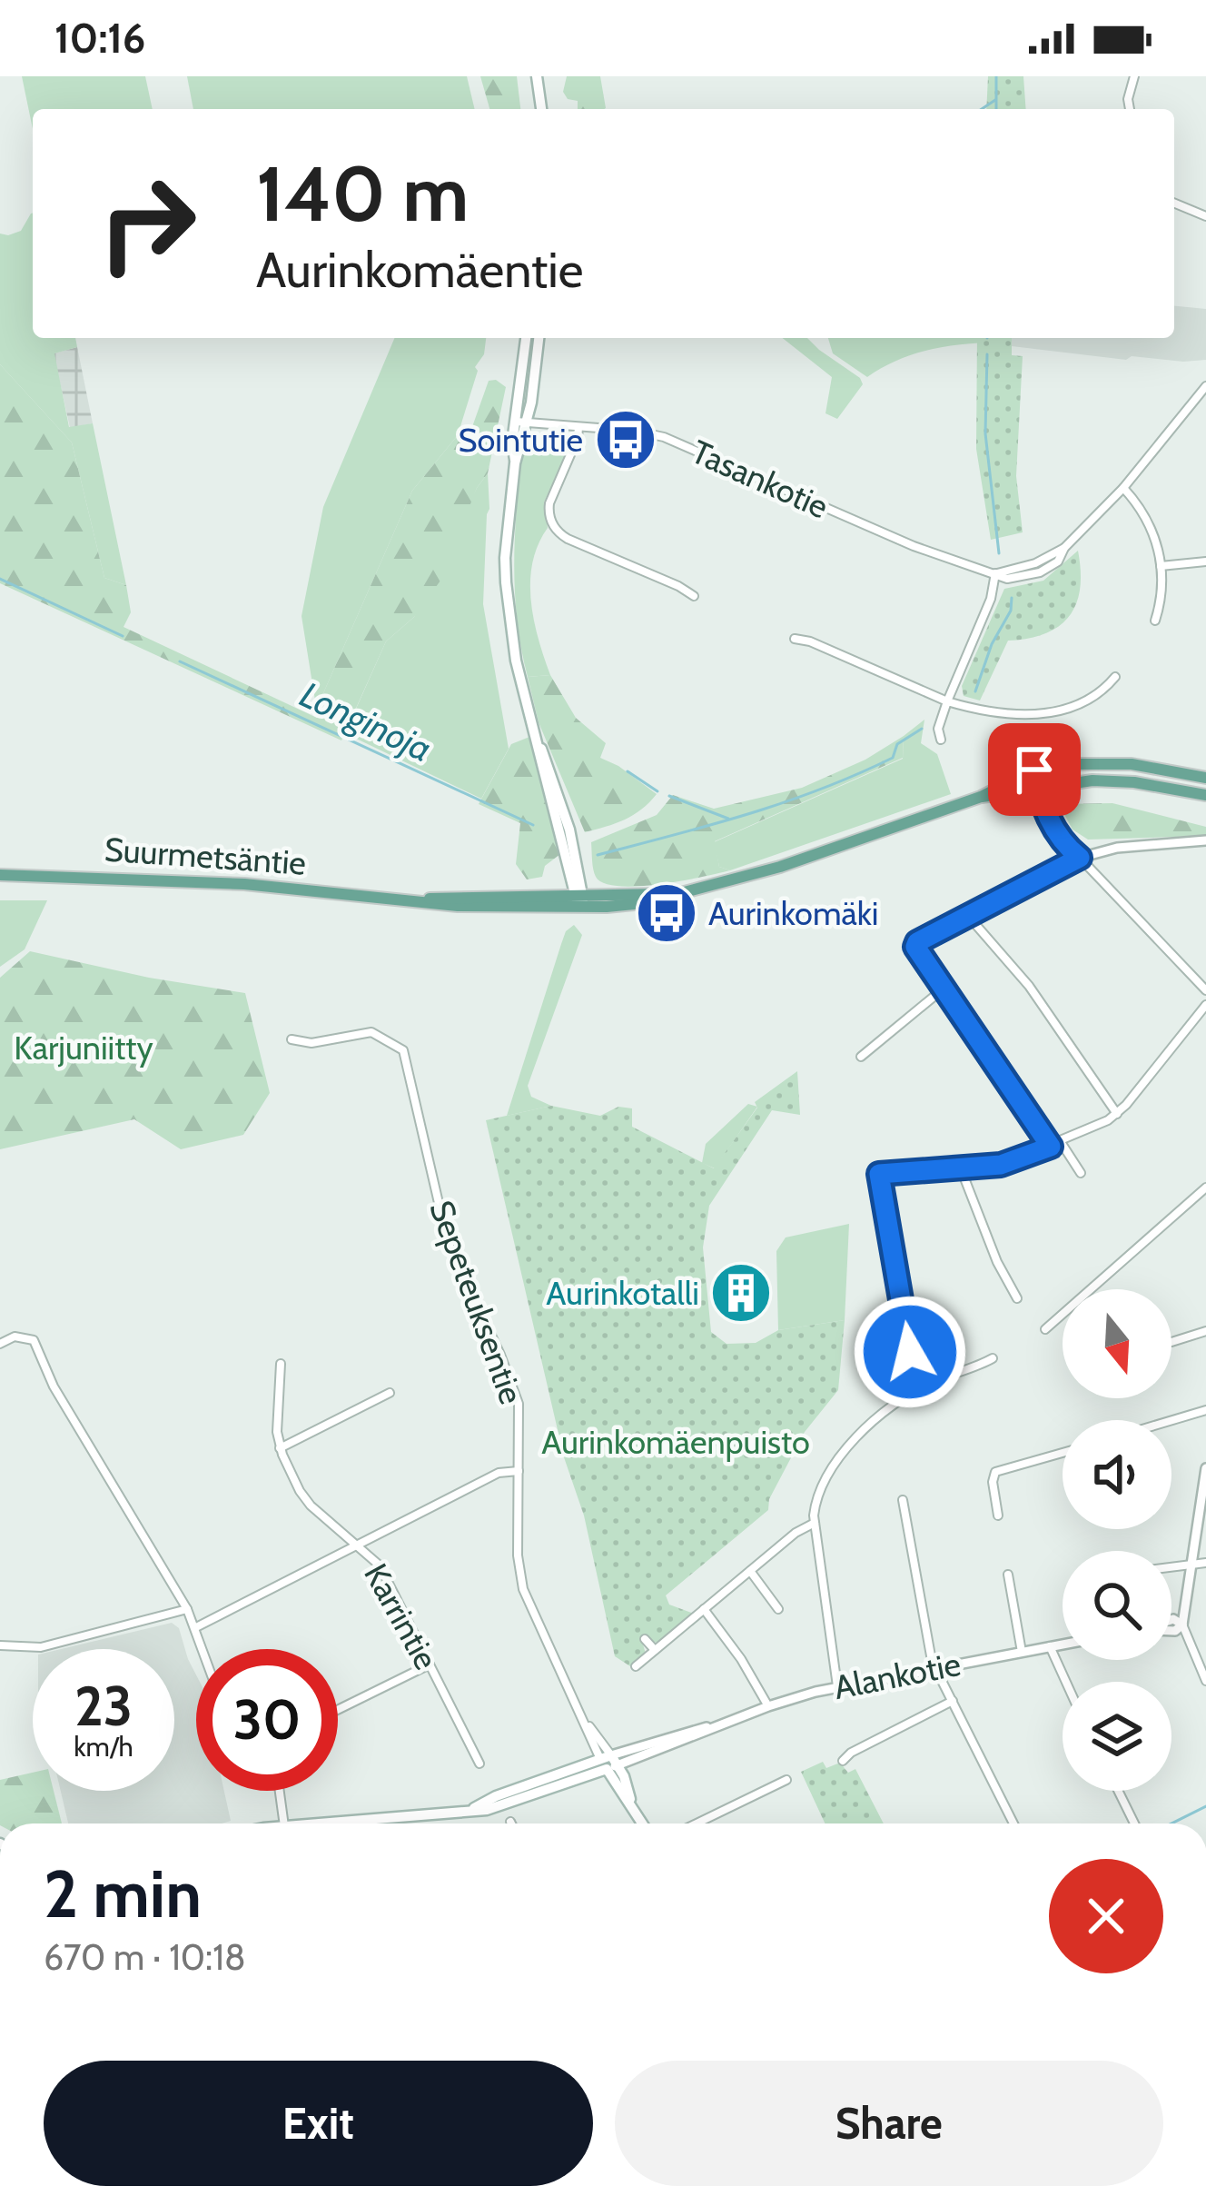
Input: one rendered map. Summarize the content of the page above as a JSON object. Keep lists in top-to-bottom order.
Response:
{
  "streets": {
    "main road": ["Suurmetsäntie"],
    "street": [
      "Tasankotie",
      "Sepeteuksentie",
      "Karrintie",
      "Alankotie"
    ]
  },
  "crossings": [
    ["Sepeteuksentie", "Alankotie"]
  ],
  "water": ["Longinoja"],
  "parks": ["Karjuniitty", "Aurinkomäenpuisto"],
  "places": {
    "bus stop": ["Sointutie", "Aurinkomäki"],
    "building": ["Aurinkotalli"]
  },
  "north": "bottom",
  "page": {
    "status": "10:16",
    "turn": ["140 m", "Aurinkomäentie"],
    "speed": "23 km/h",
    "limit": "30",
    "heading": ["2 min", "670 m · 10:18"],
    "buttons": ["Exit", "Share"]
  }
}
